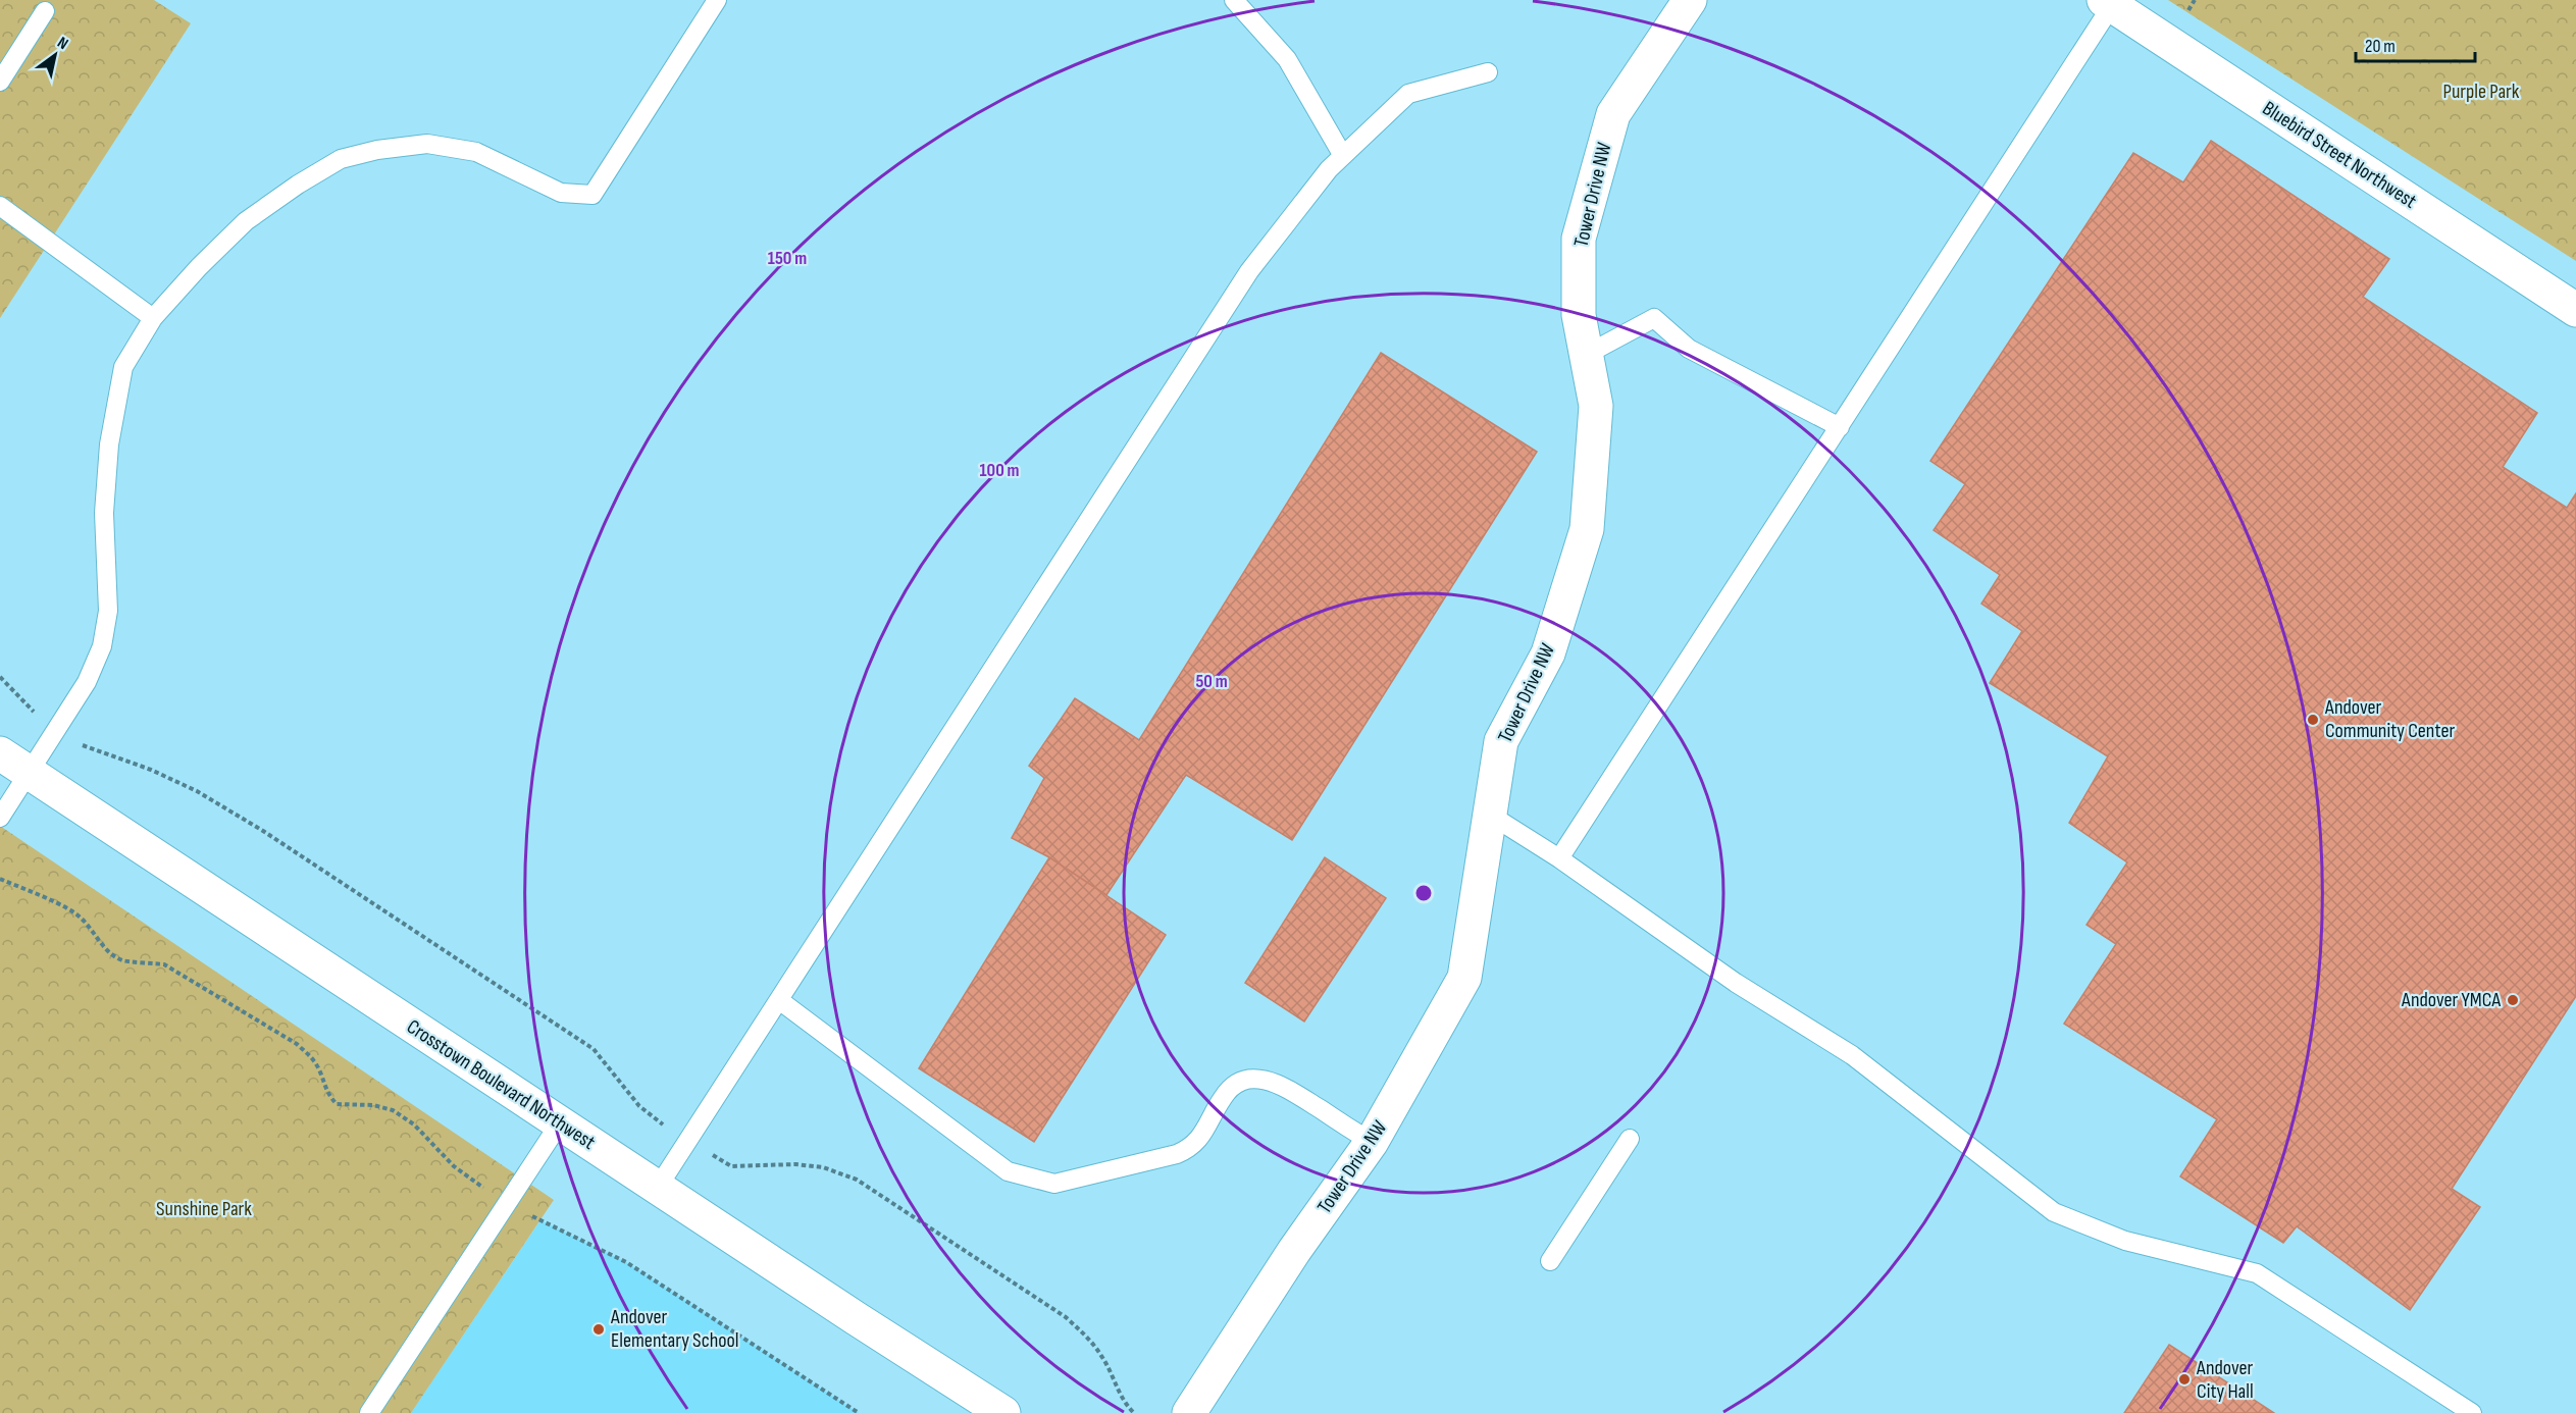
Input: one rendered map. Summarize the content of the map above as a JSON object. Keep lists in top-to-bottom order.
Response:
{
  "streets": {
    "street": ["Bluebird Street Northwest", "Tower Drive NW", "Crosstown Boulevard Northwest"]
  },
  "parks": ["Purple Park", "Sunshine Park"],
  "places": [
    "Andover Community Center",
    "Andover YMCA",
    "Andover Elementary School",
    "Andover City Hall"
  ],
  "scale_bar": "20 m",
  "north": "top right",
  "rings": ["150 m", "100 m", "50 m"]
}
